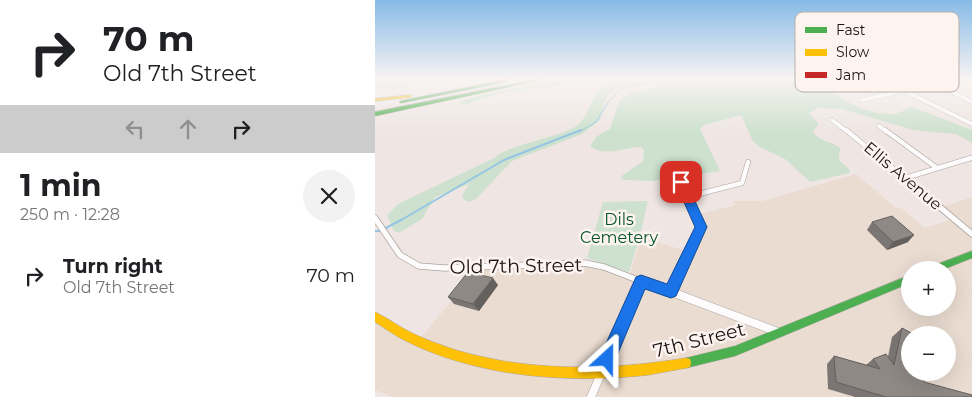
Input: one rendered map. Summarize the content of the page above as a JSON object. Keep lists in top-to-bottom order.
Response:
{
  "streets": {
    "main road": ["7th Street"],
    "street": ["Ellis Avenue", "Old 7th Street"]
  },
  "crossings": [
    ["Old 7th Street", "7th Street"]
  ],
  "parks": ["Dils Cemetery"],
  "legend": ["Fast", "Slow", "Jam"],
  "page": {
    "turn": ["70 m", "Old 7th Street"],
    "heading": ["1 min", "250 m · 12:28"],
    "list": [
      {
        "name": "Turn right",
        "note": "Old 7th Street",
        "value": "70 m"
      }
    ],
    "map_buttons": ["+", "−"]
  }
}
